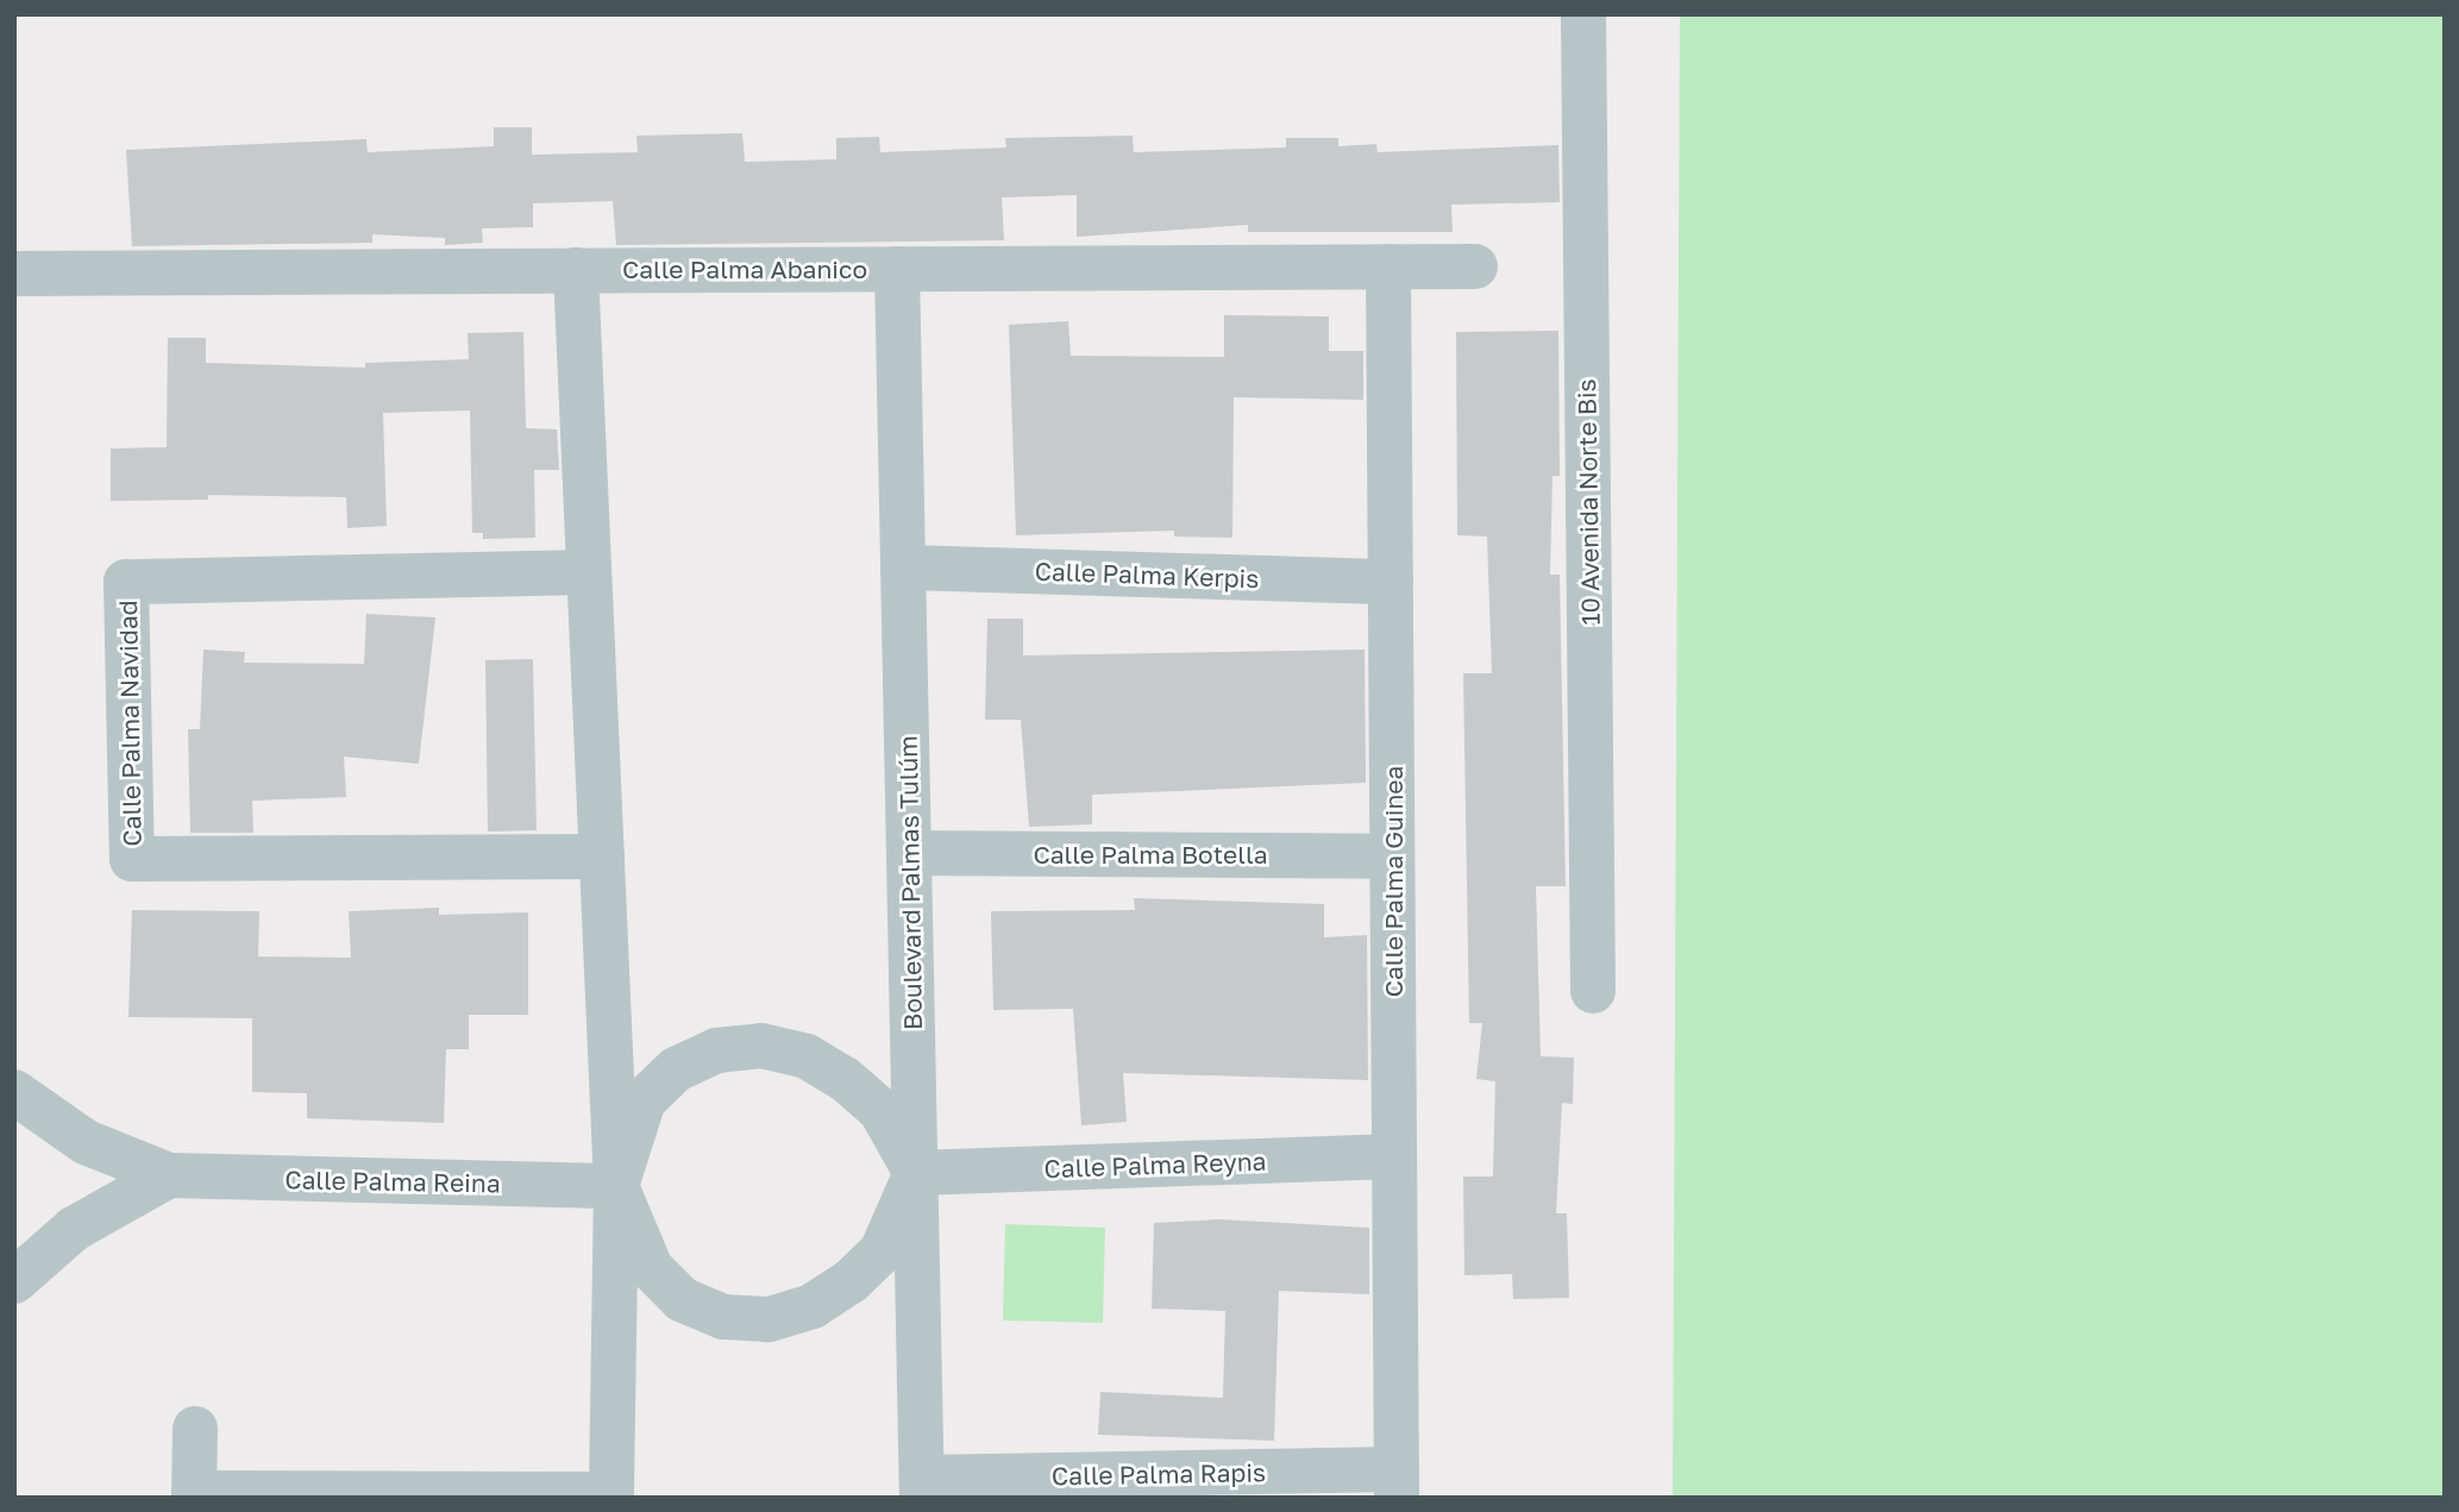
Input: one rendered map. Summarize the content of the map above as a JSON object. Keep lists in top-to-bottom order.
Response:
{
  "streets": {
    "street": [
      "Calle Palma Abanico",
      "10 Avenida Norte Bis",
      "Calle Palma Kerpis",
      "Calle Palma Navidad",
      "Calle Palma Botella",
      "Calle Palma Guinea",
      "Boulevard Palmas Tulúm",
      "Calle Palma Reyna",
      "Calle Palma Reina",
      "Calle Palma Rapis"
    ]
  },
  "crossings": [
    ["Calle Palma Abanico", "Calle Palma Guinea"],
    ["Calle Palma Abanico", "Boulevard Palmas Tulúm"],
    ["Calle Palma Kerpis", "Calle Palma Guinea"],
    ["Calle Palma Kerpis", "Boulevard Palmas Tulúm"],
    ["Calle Palma Botella", "Calle Palma Guinea"],
    ["Calle Palma Botella", "Boulevard Palmas Tulúm"],
    ["Calle Palma Guinea", "Calle Palma Reyna"],
    ["Calle Palma Guinea", "Calle Palma Rapis"],
    ["Boulevard Palmas Tulúm", "Calle Palma Reyna"],
    ["Boulevard Palmas Tulúm", "Calle Palma Reina"],
    ["Boulevard Palmas Tulúm", "Calle Palma Rapis"],
    ["Calle Palma Reyna", "Calle Palma Reina"]
  ]
}
